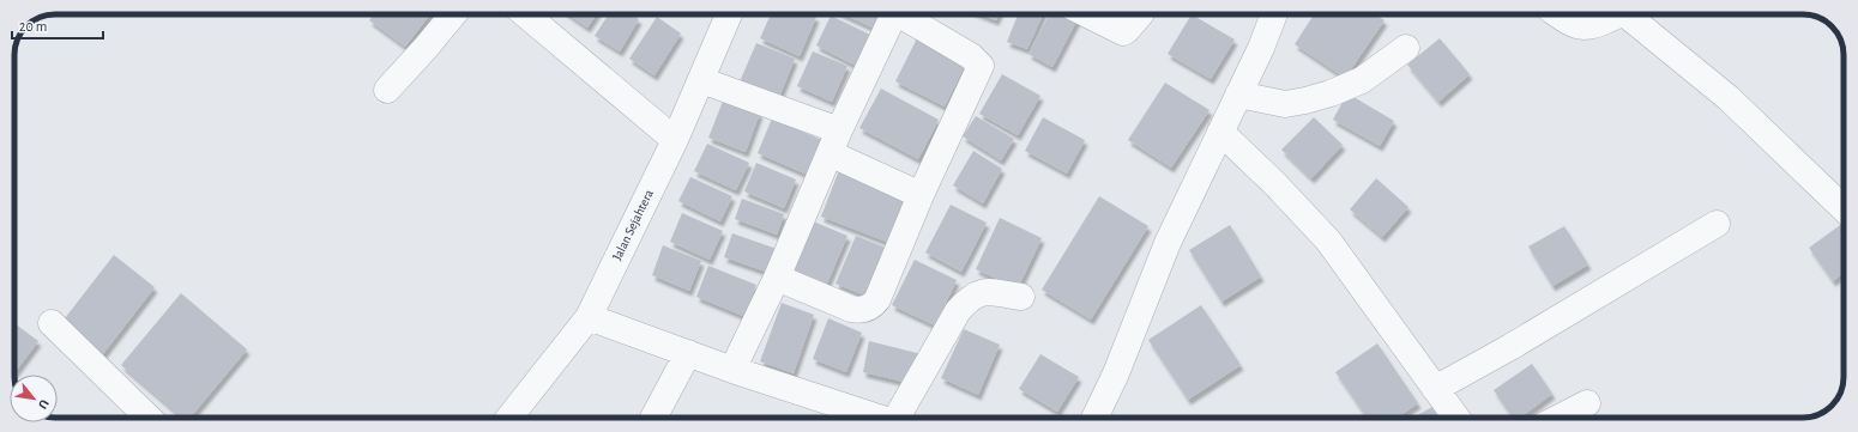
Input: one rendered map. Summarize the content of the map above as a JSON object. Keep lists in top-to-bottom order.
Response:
{
  "streets": {
    "street": ["Jalan Sejahtera"]
  },
  "scale_bar": "20 m",
  "north": "bottom right"
}
